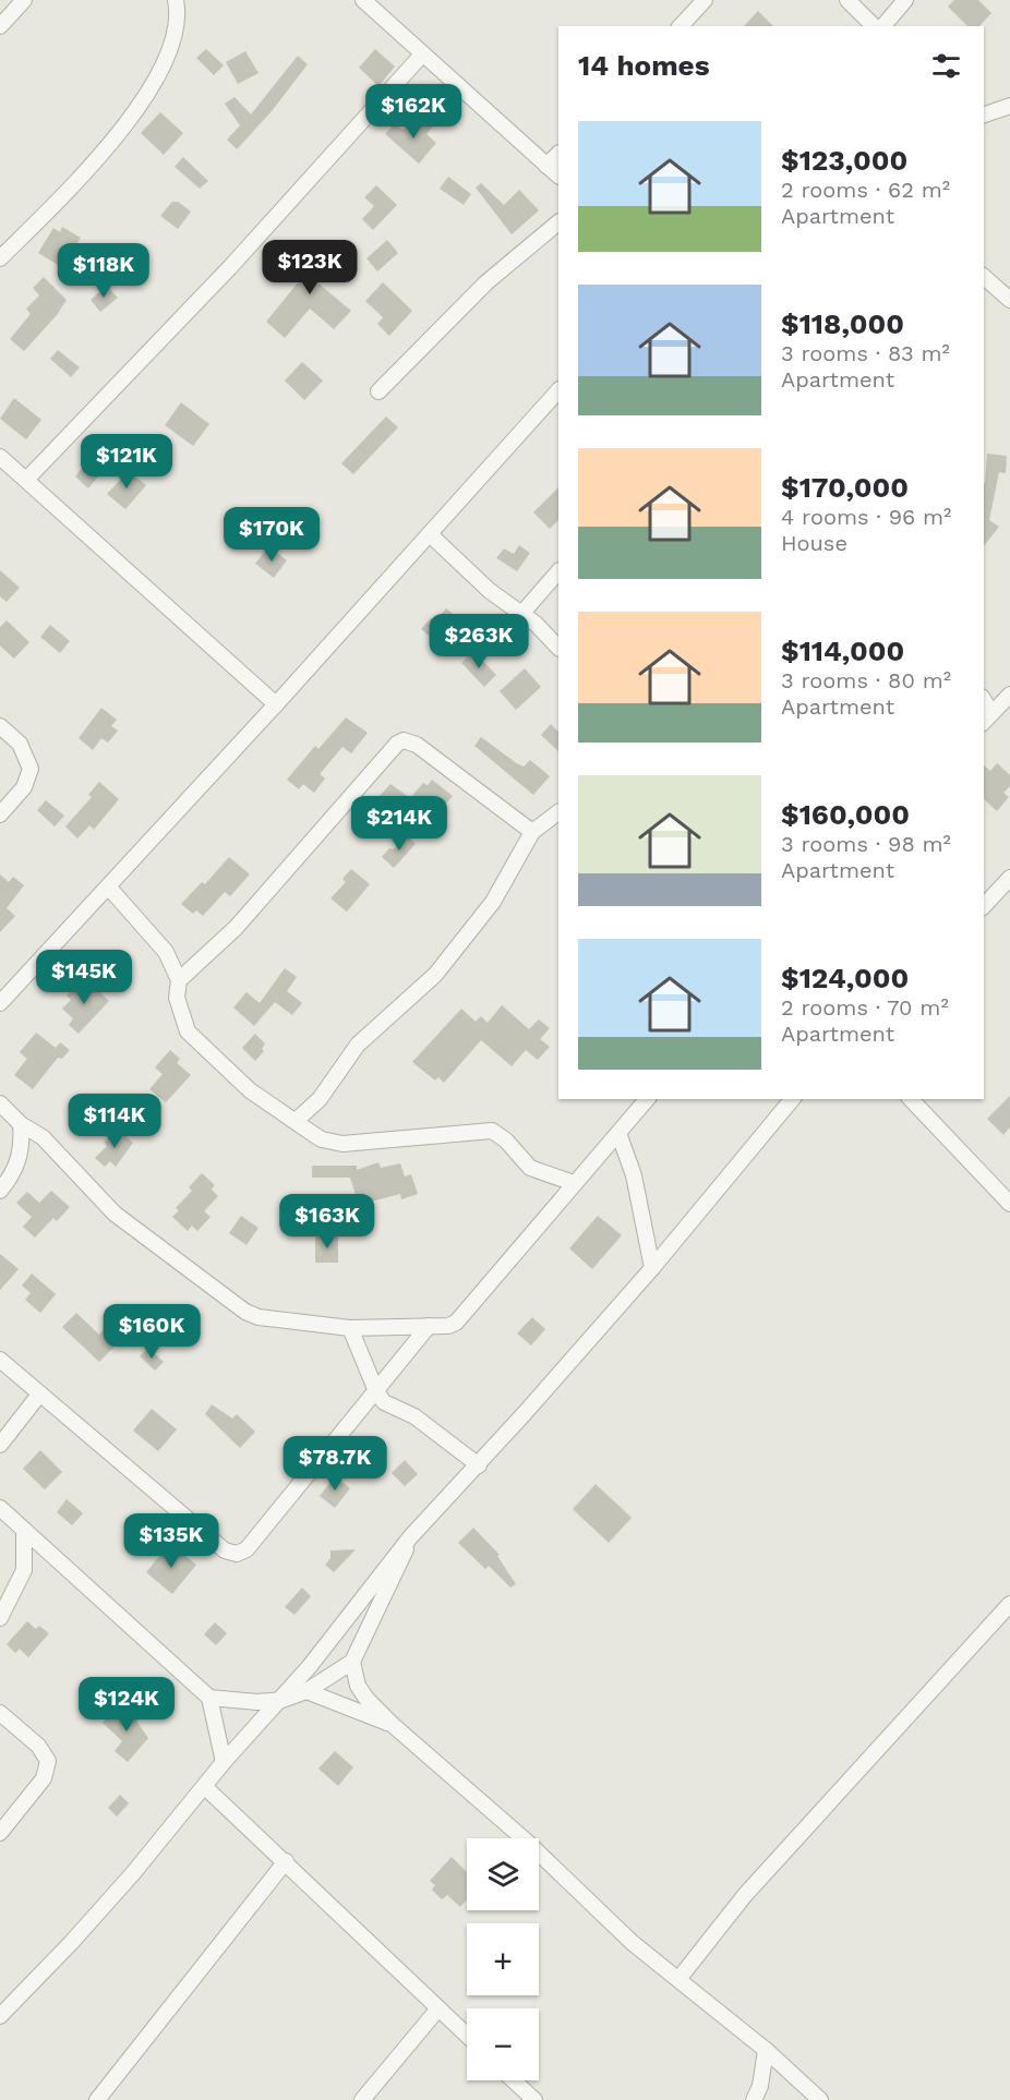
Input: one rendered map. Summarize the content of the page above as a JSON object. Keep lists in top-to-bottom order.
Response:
{
  "page": {
    "heading": "14 homes",
    "price": [
      "$162K",
      "$123K",
      "$118K",
      "$121K",
      "$170K",
      "$263K",
      "$214K",
      "$145K",
      "$114K",
      "$163K",
      "$160K",
      "$78.7K",
      "$135K",
      "$124K"
    ],
    "list": [
      {
        "name": "$123,000",
        "note": "2 rooms · 62 m² · Apartment"
      },
      {
        "name": "$118,000",
        "note": "3 rooms · 83 m² · Apartment"
      },
      {
        "name": "$170,000",
        "note": "4 rooms · 96 m² · House"
      },
      {
        "name": "$114,000",
        "note": "3 rooms · 80 m² · Apartment"
      },
      {
        "name": "$160,000",
        "note": "3 rooms · 98 m² · Apartment"
      },
      {
        "name": "$124,000",
        "note": "2 rooms · 70 m² · Apartment"
      }
    ],
    "map_buttons": ["+", "−"]
  }
}
